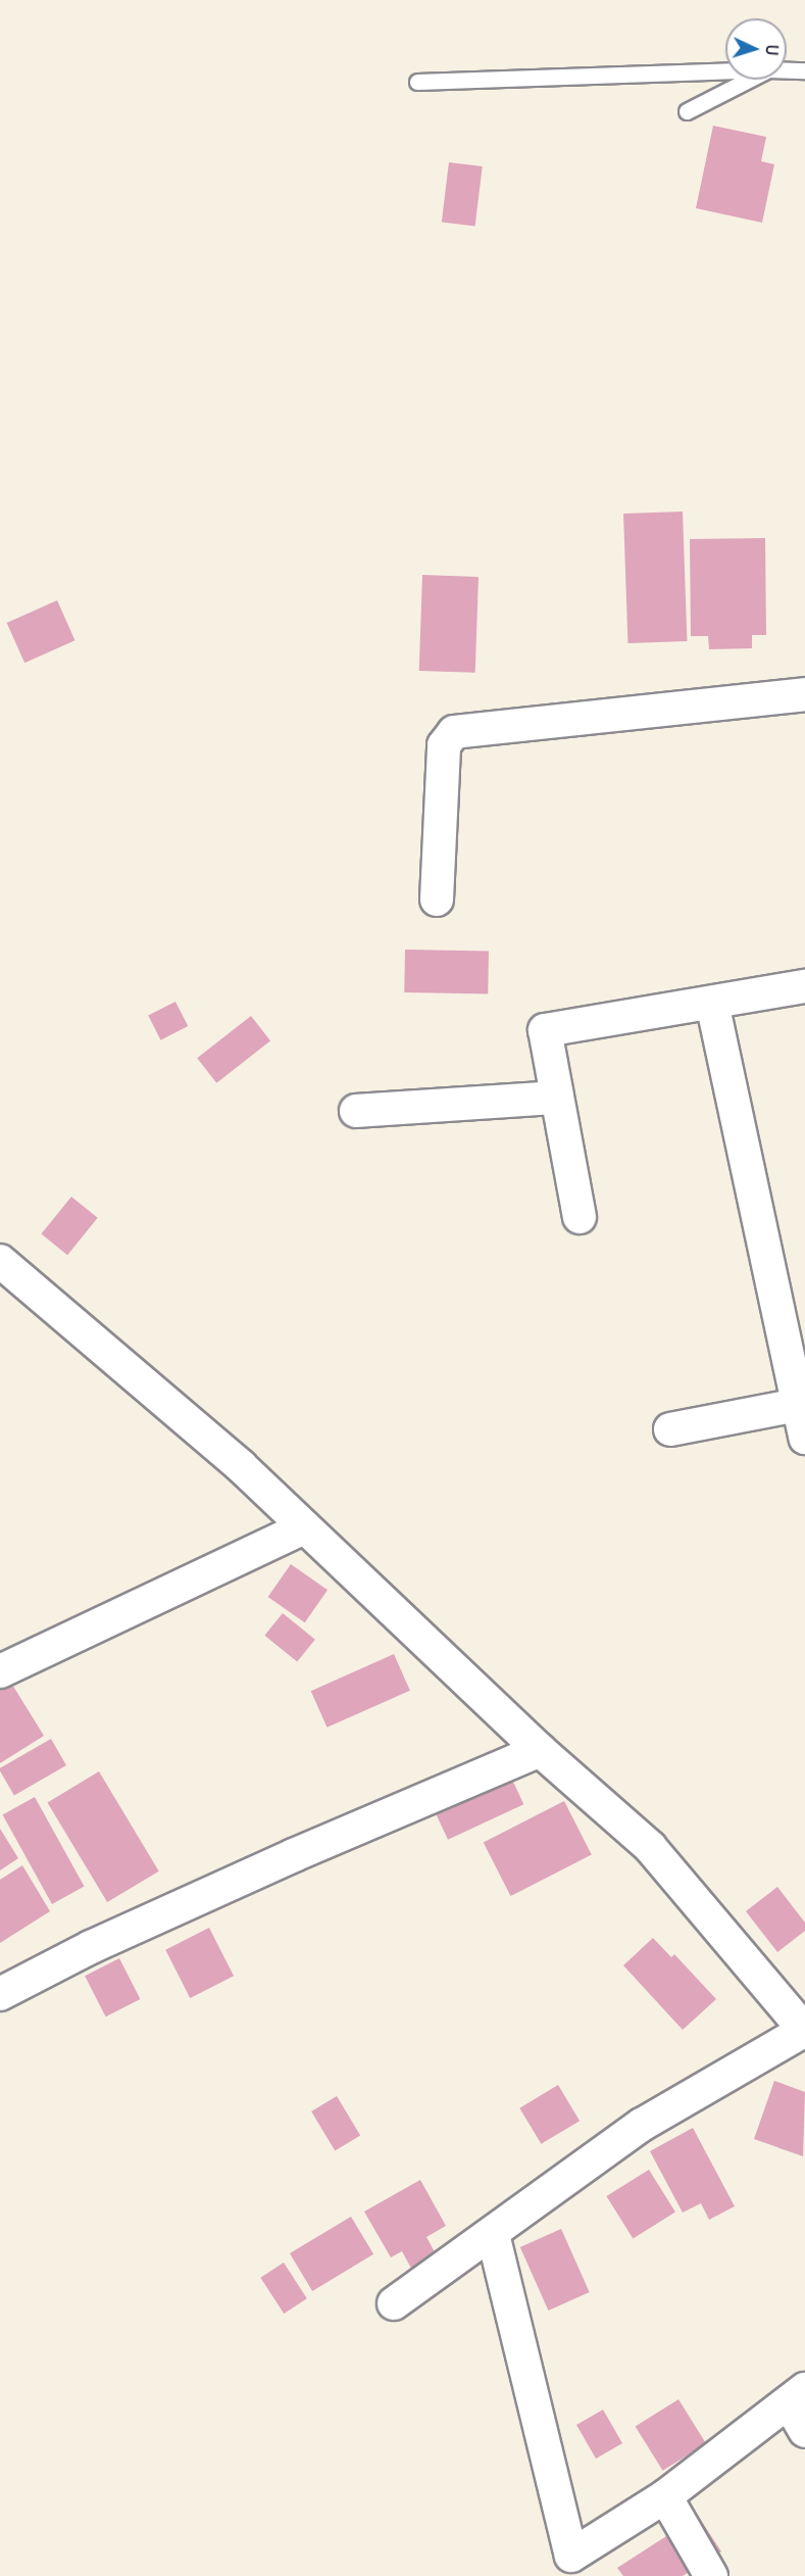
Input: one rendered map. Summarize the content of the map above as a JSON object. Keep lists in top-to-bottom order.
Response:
{
  "north": "right"
}
